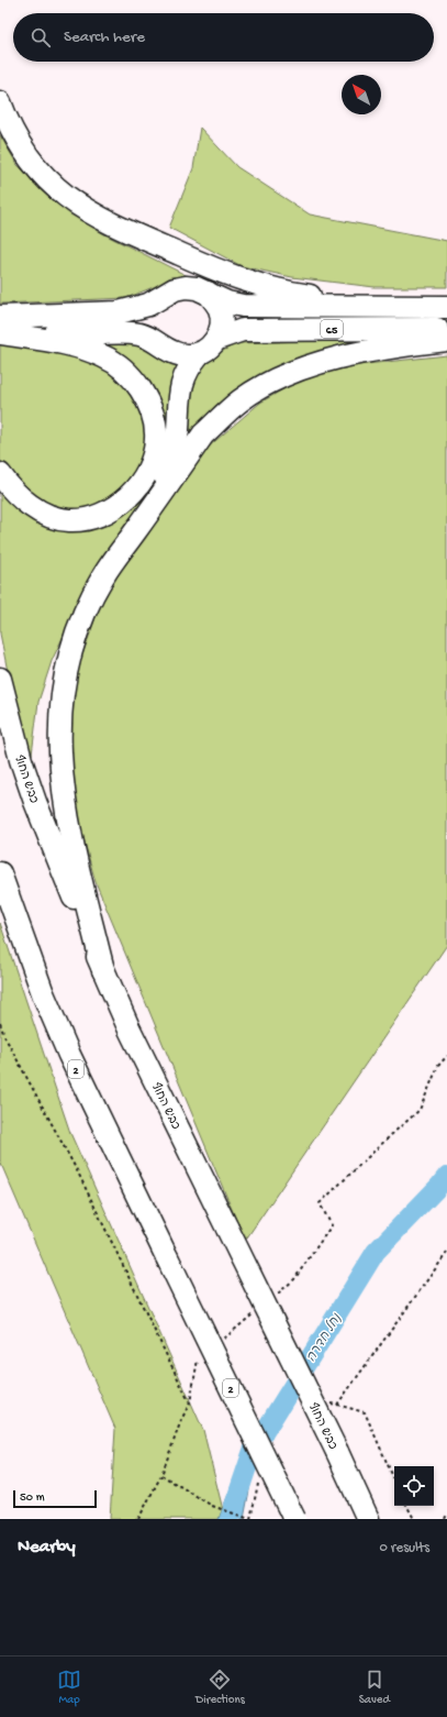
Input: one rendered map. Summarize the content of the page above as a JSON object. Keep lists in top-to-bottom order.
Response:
{
  "streets": {
    "highway": ["65", "כביש החוף", "2"]
  },
  "water": ["נחל חדרה"],
  "scale_bar": "50 m",
  "north": "top left",
  "page": {
    "search": "Search here",
    "scale": "50 m",
    "heading": ["Nearby", "0 results"],
    "nav": ["Map", "Directions", "Saved"]
  }
}
